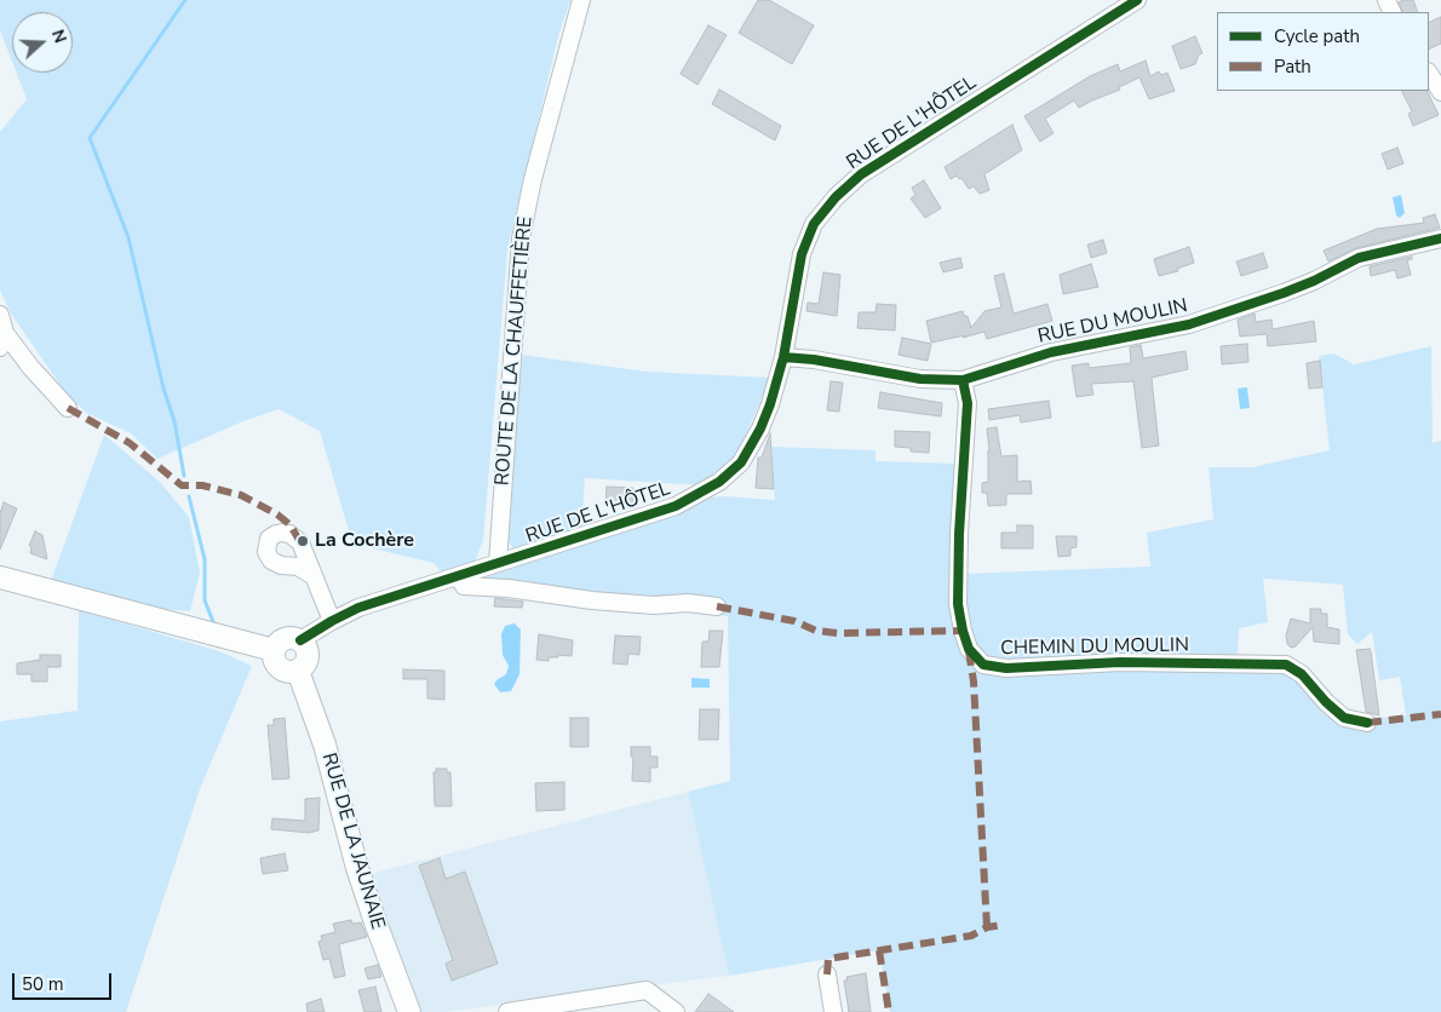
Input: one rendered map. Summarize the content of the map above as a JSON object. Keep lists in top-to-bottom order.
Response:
{
  "streets": {
    "main road": ["RUE DE LA JAUNAIE"],
    "street": [
      "RUE DE L'HÔTEL",
      "RUE DU MOULIN",
      "ROUTE DE LA CHAUFFETIÈRE",
      "CHEMIN DU MOULIN"
    ]
  },
  "crossings": [
    ["RUE DE L'HÔTEL", "RUE DU MOULIN"],
    ["RUE DE L'HÔTEL", "ROUTE DE LA CHAUFFETIÈRE"],
    ["RUE DE L'HÔTEL", "RUE DE LA JAUNAIE"],
    ["RUE DU MOULIN", "CHEMIN DU MOULIN"]
  ],
  "places": ["La Cochère"],
  "legend": ["Cycle path", "Path"],
  "scale_bar": "50 m",
  "north": "right"
}
